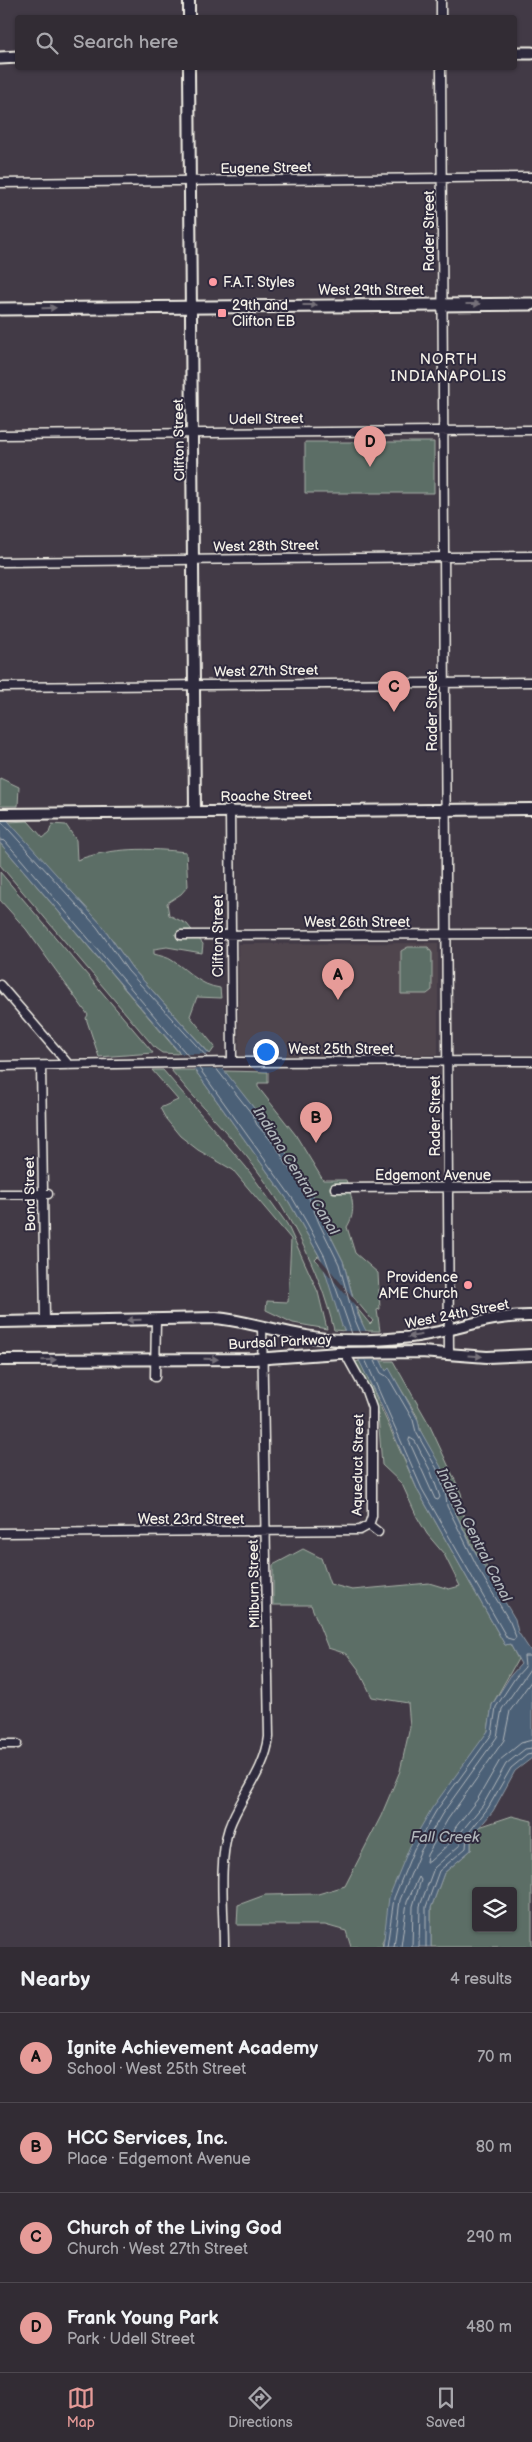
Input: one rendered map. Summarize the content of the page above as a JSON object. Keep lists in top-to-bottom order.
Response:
{
  "streets": {
    "main road": ["West 29th Street"],
    "street": [
      "Eugene Street",
      "Rader Street",
      "Udell Street",
      "Clifton Street",
      "West 28th Street",
      "West 27th Street",
      "Roache Street",
      "West 26th Street",
      "West 25th Street",
      "Edgemont Avenue",
      "Bond Street",
      "West 24th Street",
      "Burdsal Parkway",
      "Aqueduct Street",
      "West 23rd Street",
      "Milburn Street"
    ]
  },
  "crossings": [
    ["Eugene Street", "Rader Street"],
    ["Eugene Street", "Clifton Street"],
    ["Rader Street", "West 29th Street"],
    ["Rader Street", "Udell Street"],
    ["Rader Street", "West 28th Street"],
    ["Rader Street", "West 27th Street"],
    ["Rader Street", "Roache Street"],
    ["Rader Street", "West 26th Street"],
    ["Rader Street", "West 25th Street"],
    ["Rader Street", "Edgemont Avenue"],
    ["Rader Street", "West 24th Street"],
    ["Rader Street", "Burdsal Parkway"],
    ["West 29th Street", "Clifton Street"],
    ["Udell Street", "Clifton Street"],
    ["Clifton Street", "West 28th Street"],
    ["Clifton Street", "West 27th Street"],
    ["Clifton Street", "Roache Street"],
    ["Clifton Street", "West 26th Street"],
    ["Clifton Street", "West 25th Street"],
    ["West 25th Street", "Bond Street"],
    ["Bond Street", "Burdsal Parkway"],
    ["West 24th Street", "Burdsal Parkway"],
    ["Burdsal Parkway", "Aqueduct Street"],
    ["Burdsal Parkway", "Milburn Street"],
    ["Aqueduct Street", "West 23rd Street"],
    ["West 23rd Street", "Milburn Street"]
  ],
  "one_way": ["West 29th Street", "West 24th Street"],
  "districts": ["NORTH INDIANAPOLIS"],
  "water": ["Indiana Central Canal", "Fall Creek"],
  "places": {
    "other": ["F.A.T. Styles", "Providence AME Church"],
    "transit": ["29th and Clifton EB"]
  },
  "page": {
    "search": "Search here",
    "pins": [
      "D",
      "C",
      "A",
      "B"
    ],
    "heading": ["Nearby", "4 results"],
    "list": [
      {
        "mark": "A",
        "name": "Ignite Achievement Academy",
        "note": "School · West 25th Street",
        "value": "70 m"
      },
      {
        "mark": "B",
        "name": "HCC Services, Inc.",
        "note": "Place · Edgemont Avenue",
        "value": "80 m"
      },
      {
        "mark": "C",
        "name": "Church of the Living God",
        "note": "Church · West 27th Street",
        "value": "290 m"
      },
      {
        "mark": "D",
        "name": "Frank Young Park",
        "note": "Park · Udell Street",
        "value": "480 m"
      }
    ],
    "nav": ["Map", "Directions", "Saved"]
  }
}
